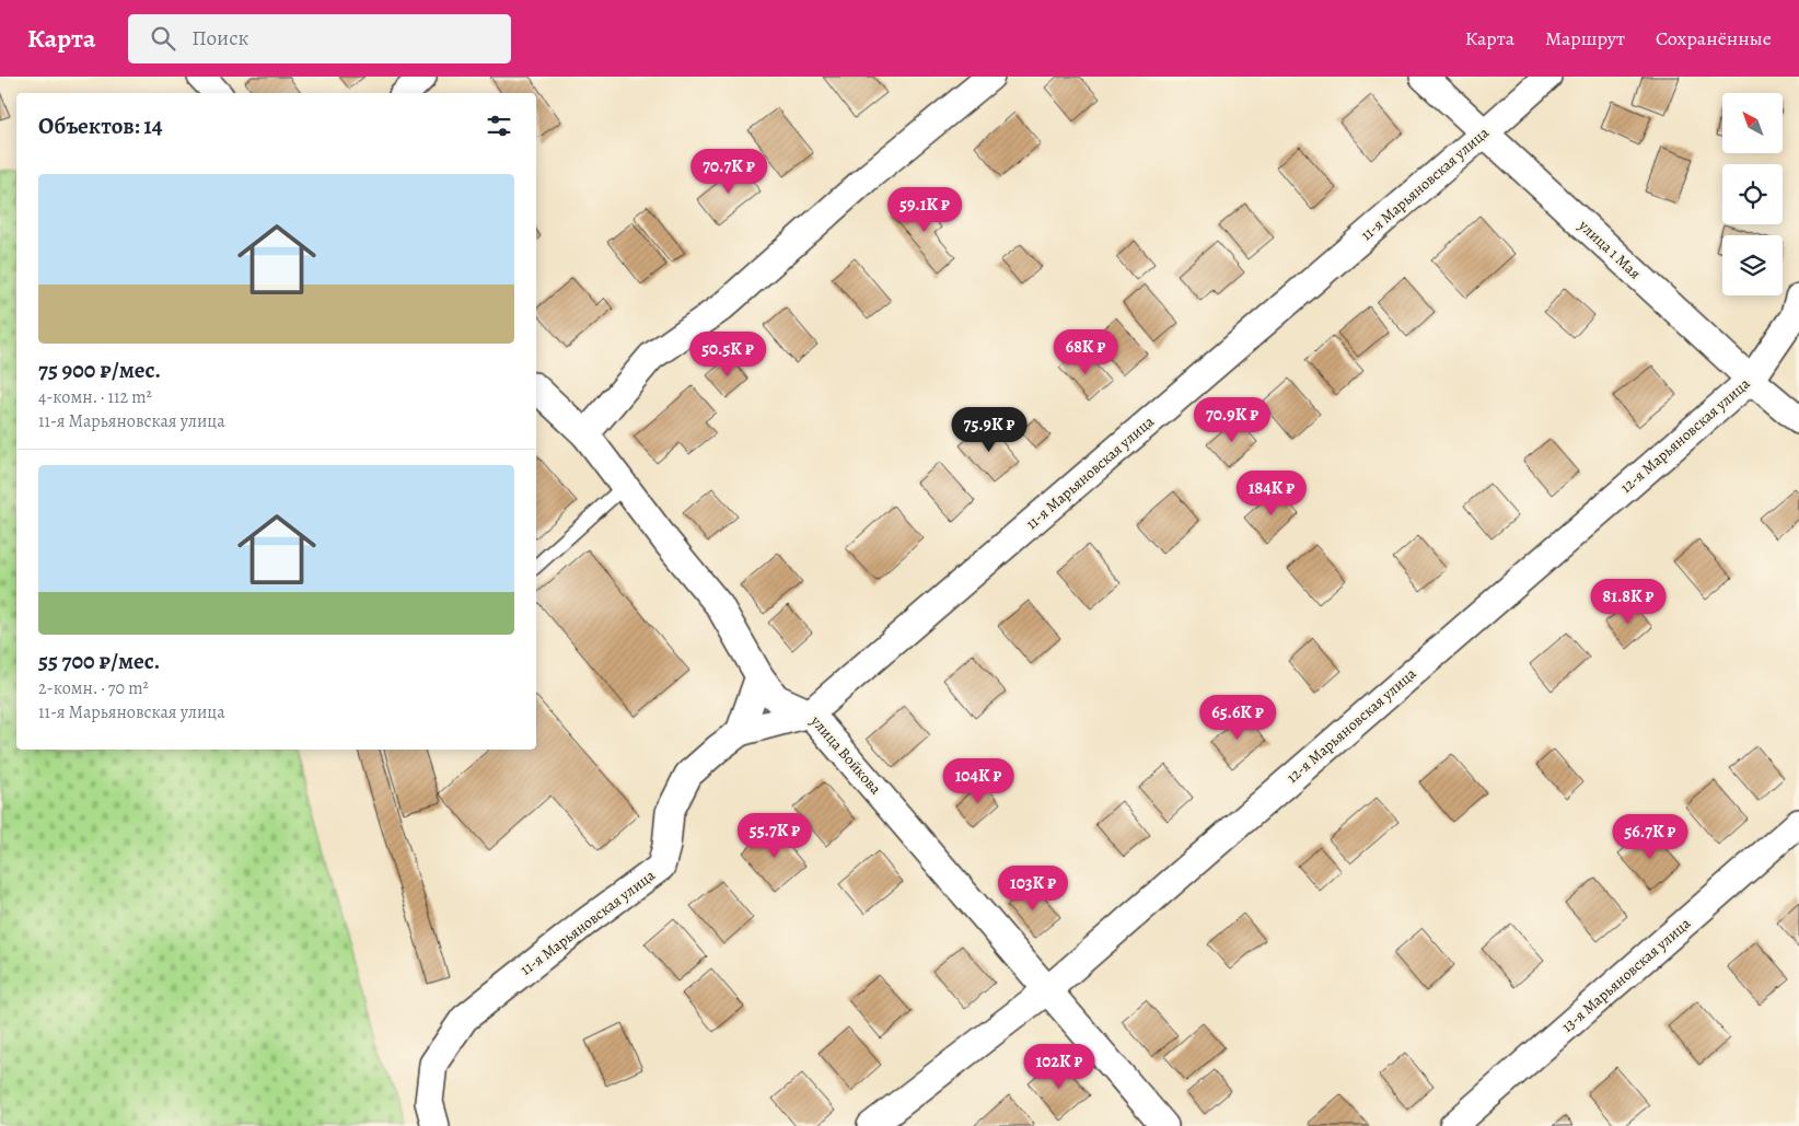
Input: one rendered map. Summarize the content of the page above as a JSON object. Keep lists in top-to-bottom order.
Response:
{
  "streets": {
    "street": [
      "11-я Марьяновская улица",
      "улица 1 Мая",
      "12-я Марьяновская улица",
      "улица Войкова",
      "13-я Марьяновская улица"
    ]
  },
  "crossings": [
    ["11-я Марьяновская улица", "улица 1 Мая"],
    ["11-я Марьяновская улица", "улица Войкова"],
    ["улица 1 Мая", "12-я Марьяновская улица"],
    ["12-я Марьяновская улица", "улица Войкова"]
  ],
  "north": "top left",
  "page": {
    "header": "Карта",
    "search": "Поиск",
    "nav": ["Карта", "Маршрут", "Сохранённые"],
    "heading": "Объектов: 14",
    "price": [
      "70.7K ₽",
      "59.1K ₽",
      "68K ₽",
      "50.5K ₽",
      "70.9K ₽",
      "75.9K ₽",
      "184K ₽",
      "81.8K ₽",
      "65.6K ₽",
      "104K ₽",
      "55.7K ₽",
      "56.7K ₽",
      "103K ₽",
      "102K ₽"
    ],
    "list": [
      {
        "name": "75 900 ₽/мес.",
        "note": "4-комн. · 112 m² · 11-я Марьяновская улица"
      },
      {
        "name": "55 700 ₽/мес.",
        "note": "2-комн. · 70 m² · 11-я Марьяновская улица"
      }
    ]
  }
}
